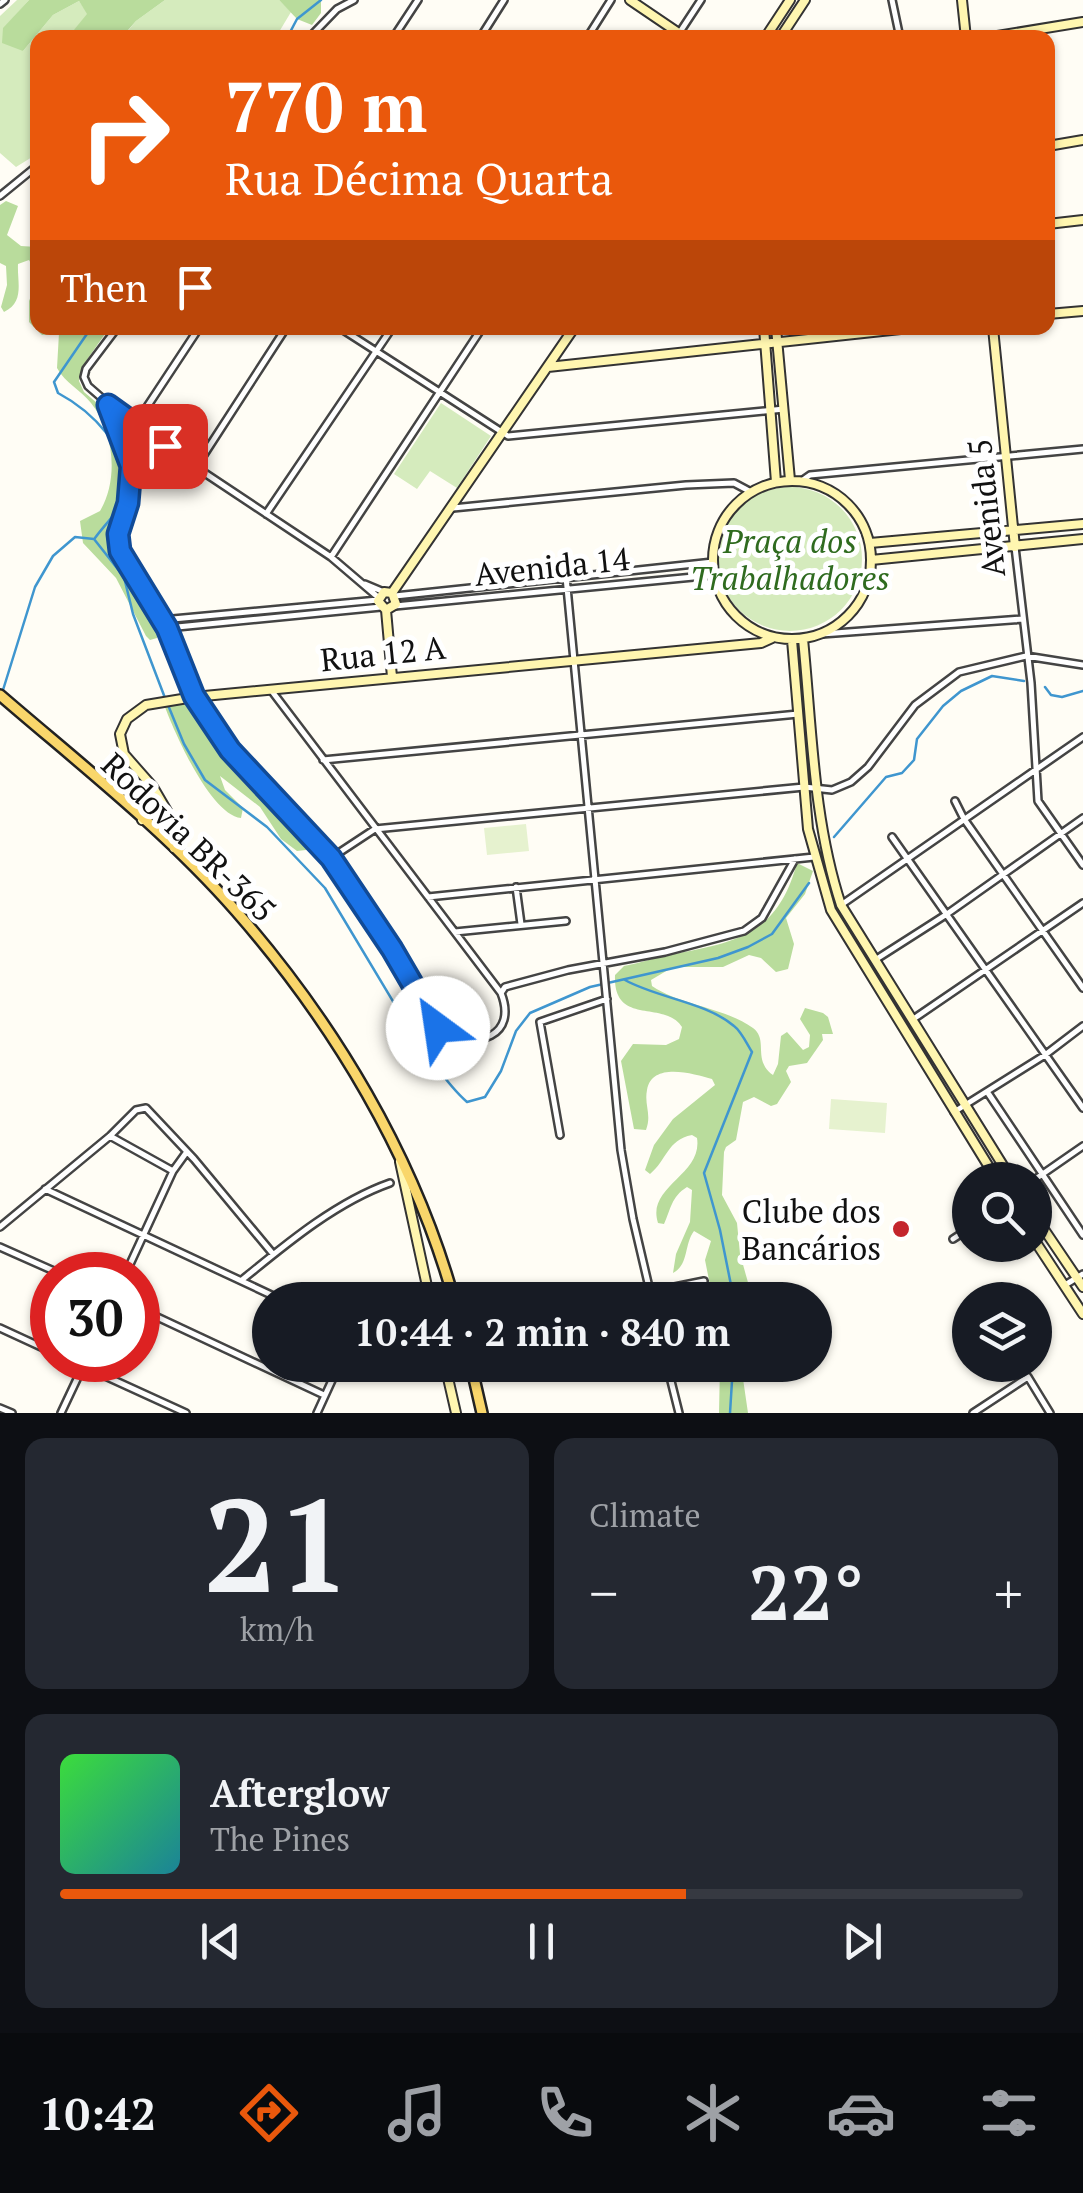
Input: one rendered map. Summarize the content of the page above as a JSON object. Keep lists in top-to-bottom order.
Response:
{
  "streets": {
    "main road": ["Avenida 5", "Rua 12 A", "Rodovia BR-365"],
    "street": ["Avenida 14"]
  },
  "crossings": [
    ["Avenida 14", "Rua 12 A"]
  ],
  "parks": ["Praça dos Trabalhadores"],
  "places": ["Clube dos Bancários"],
  "page": {
    "turn": ["770 m", "Rua Décima Quarta"],
    "then": "Then",
    "limit": "30",
    "trip": "10:44 · 2 min · 840 m",
    "tile": [
      ["21", "km/h"],
      "Climate"
    ],
    "heat": ["−", "22°", "+"],
    "song": ["Afterglow", "The Pines"],
    "tabs": "10:42"
  }
}
